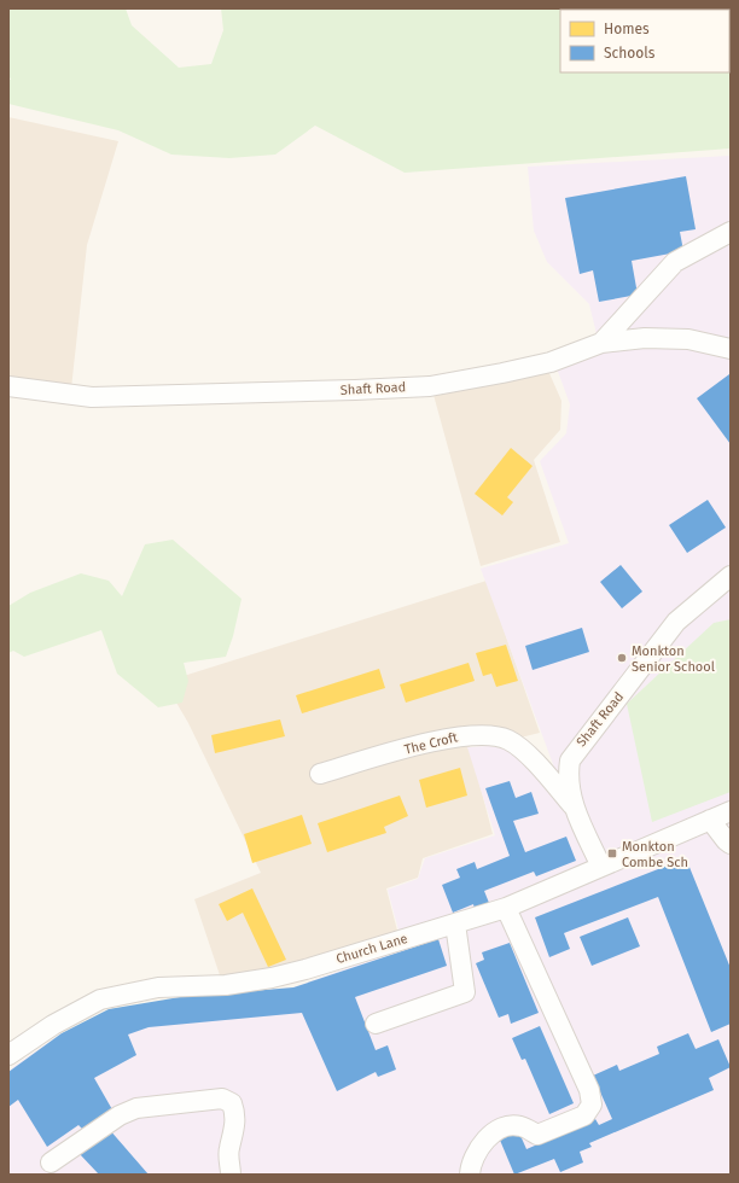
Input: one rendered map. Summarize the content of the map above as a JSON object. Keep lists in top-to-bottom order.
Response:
{
  "streets": {
    "street": ["Shaft Road", "The Croft", "Church Lane"]
  },
  "crossings": [
    ["Shaft Road", "The Croft"],
    ["Shaft Road", "Church Lane"]
  ],
  "places": {
    "other": ["Monkton Senior School"],
    "transit": ["Monkton Combe Sch"]
  },
  "legend": ["Homes", "Schools"]
}
